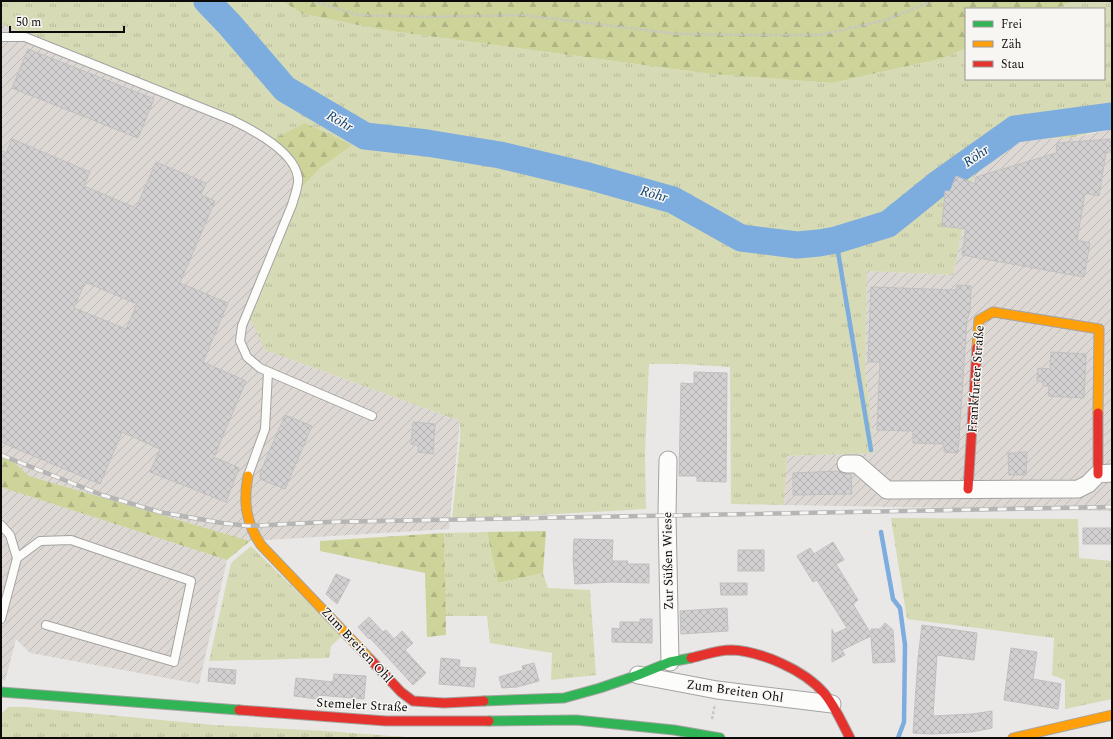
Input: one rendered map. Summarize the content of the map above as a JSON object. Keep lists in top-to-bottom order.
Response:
{
  "streets": {
    "street": [
      "Frankfurter Straße",
      "Zur Süßen Wiese",
      "Zum Breiten Ohl",
      "Stemeler Straße"
    ]
  },
  "crossings": [
    ["Zur Süßen Wiese", "Zum Breiten Ohl"]
  ],
  "water": ["Röhr"],
  "legend": ["Frei", "Zäh", "Stau"],
  "scale_bar": "50 m"
}
